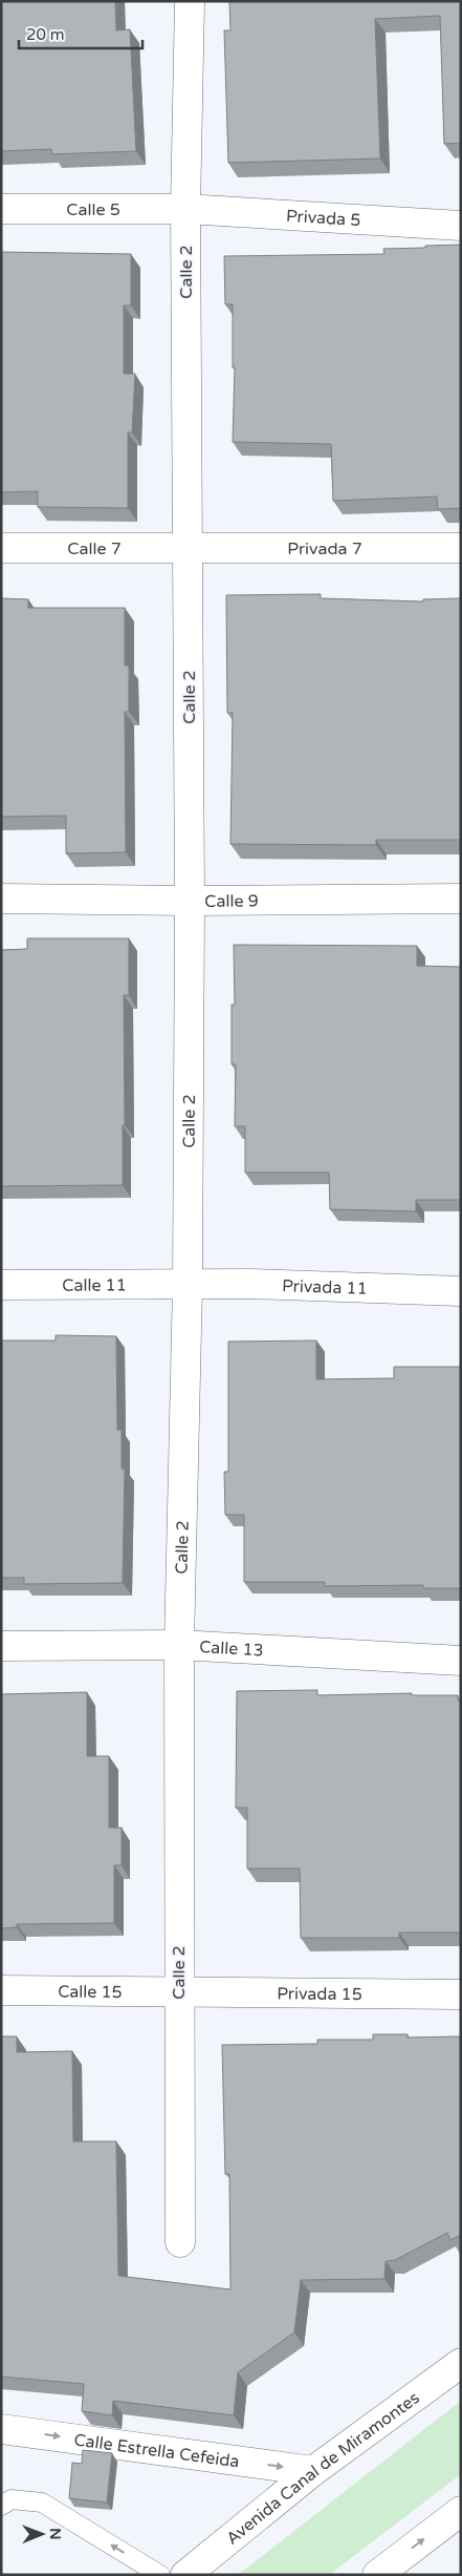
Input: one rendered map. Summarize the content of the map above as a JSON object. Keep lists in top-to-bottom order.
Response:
{
  "streets": {
    "street": [
      "Calle 5",
      "Privada 5",
      "Calle 2",
      "Calle 7",
      "Privada 7",
      "Calle 9",
      "Calle 11",
      "Privada 11",
      "Calle 13",
      "Calle 15",
      "Privada 15",
      "Calle Estrella Cefeida",
      "Avenida Canal de Miramontes"
    ]
  },
  "crossings": [
    ["Calle 5", "Privada 5"],
    ["Calle 5", "Calle 2"],
    ["Privada 5", "Calle 2"],
    ["Calle 2", "Calle 7"],
    ["Calle 2", "Privada 7"],
    ["Calle 2", "Calle 9"],
    ["Calle 2", "Calle 11"],
    ["Calle 2", "Privada 11"],
    ["Calle 2", "Calle 13"],
    ["Calle 2", "Calle 15"],
    ["Calle 2", "Privada 15"],
    ["Calle 7", "Privada 7"],
    ["Calle 11", "Privada 11"],
    ["Calle 15", "Privada 15"],
    ["Calle Estrella Cefeida", "Avenida Canal de Miramontes"]
  ],
  "one_way": ["Calle Estrella Cefeida"],
  "scale_bar": "20 m",
  "north": "right"
}
